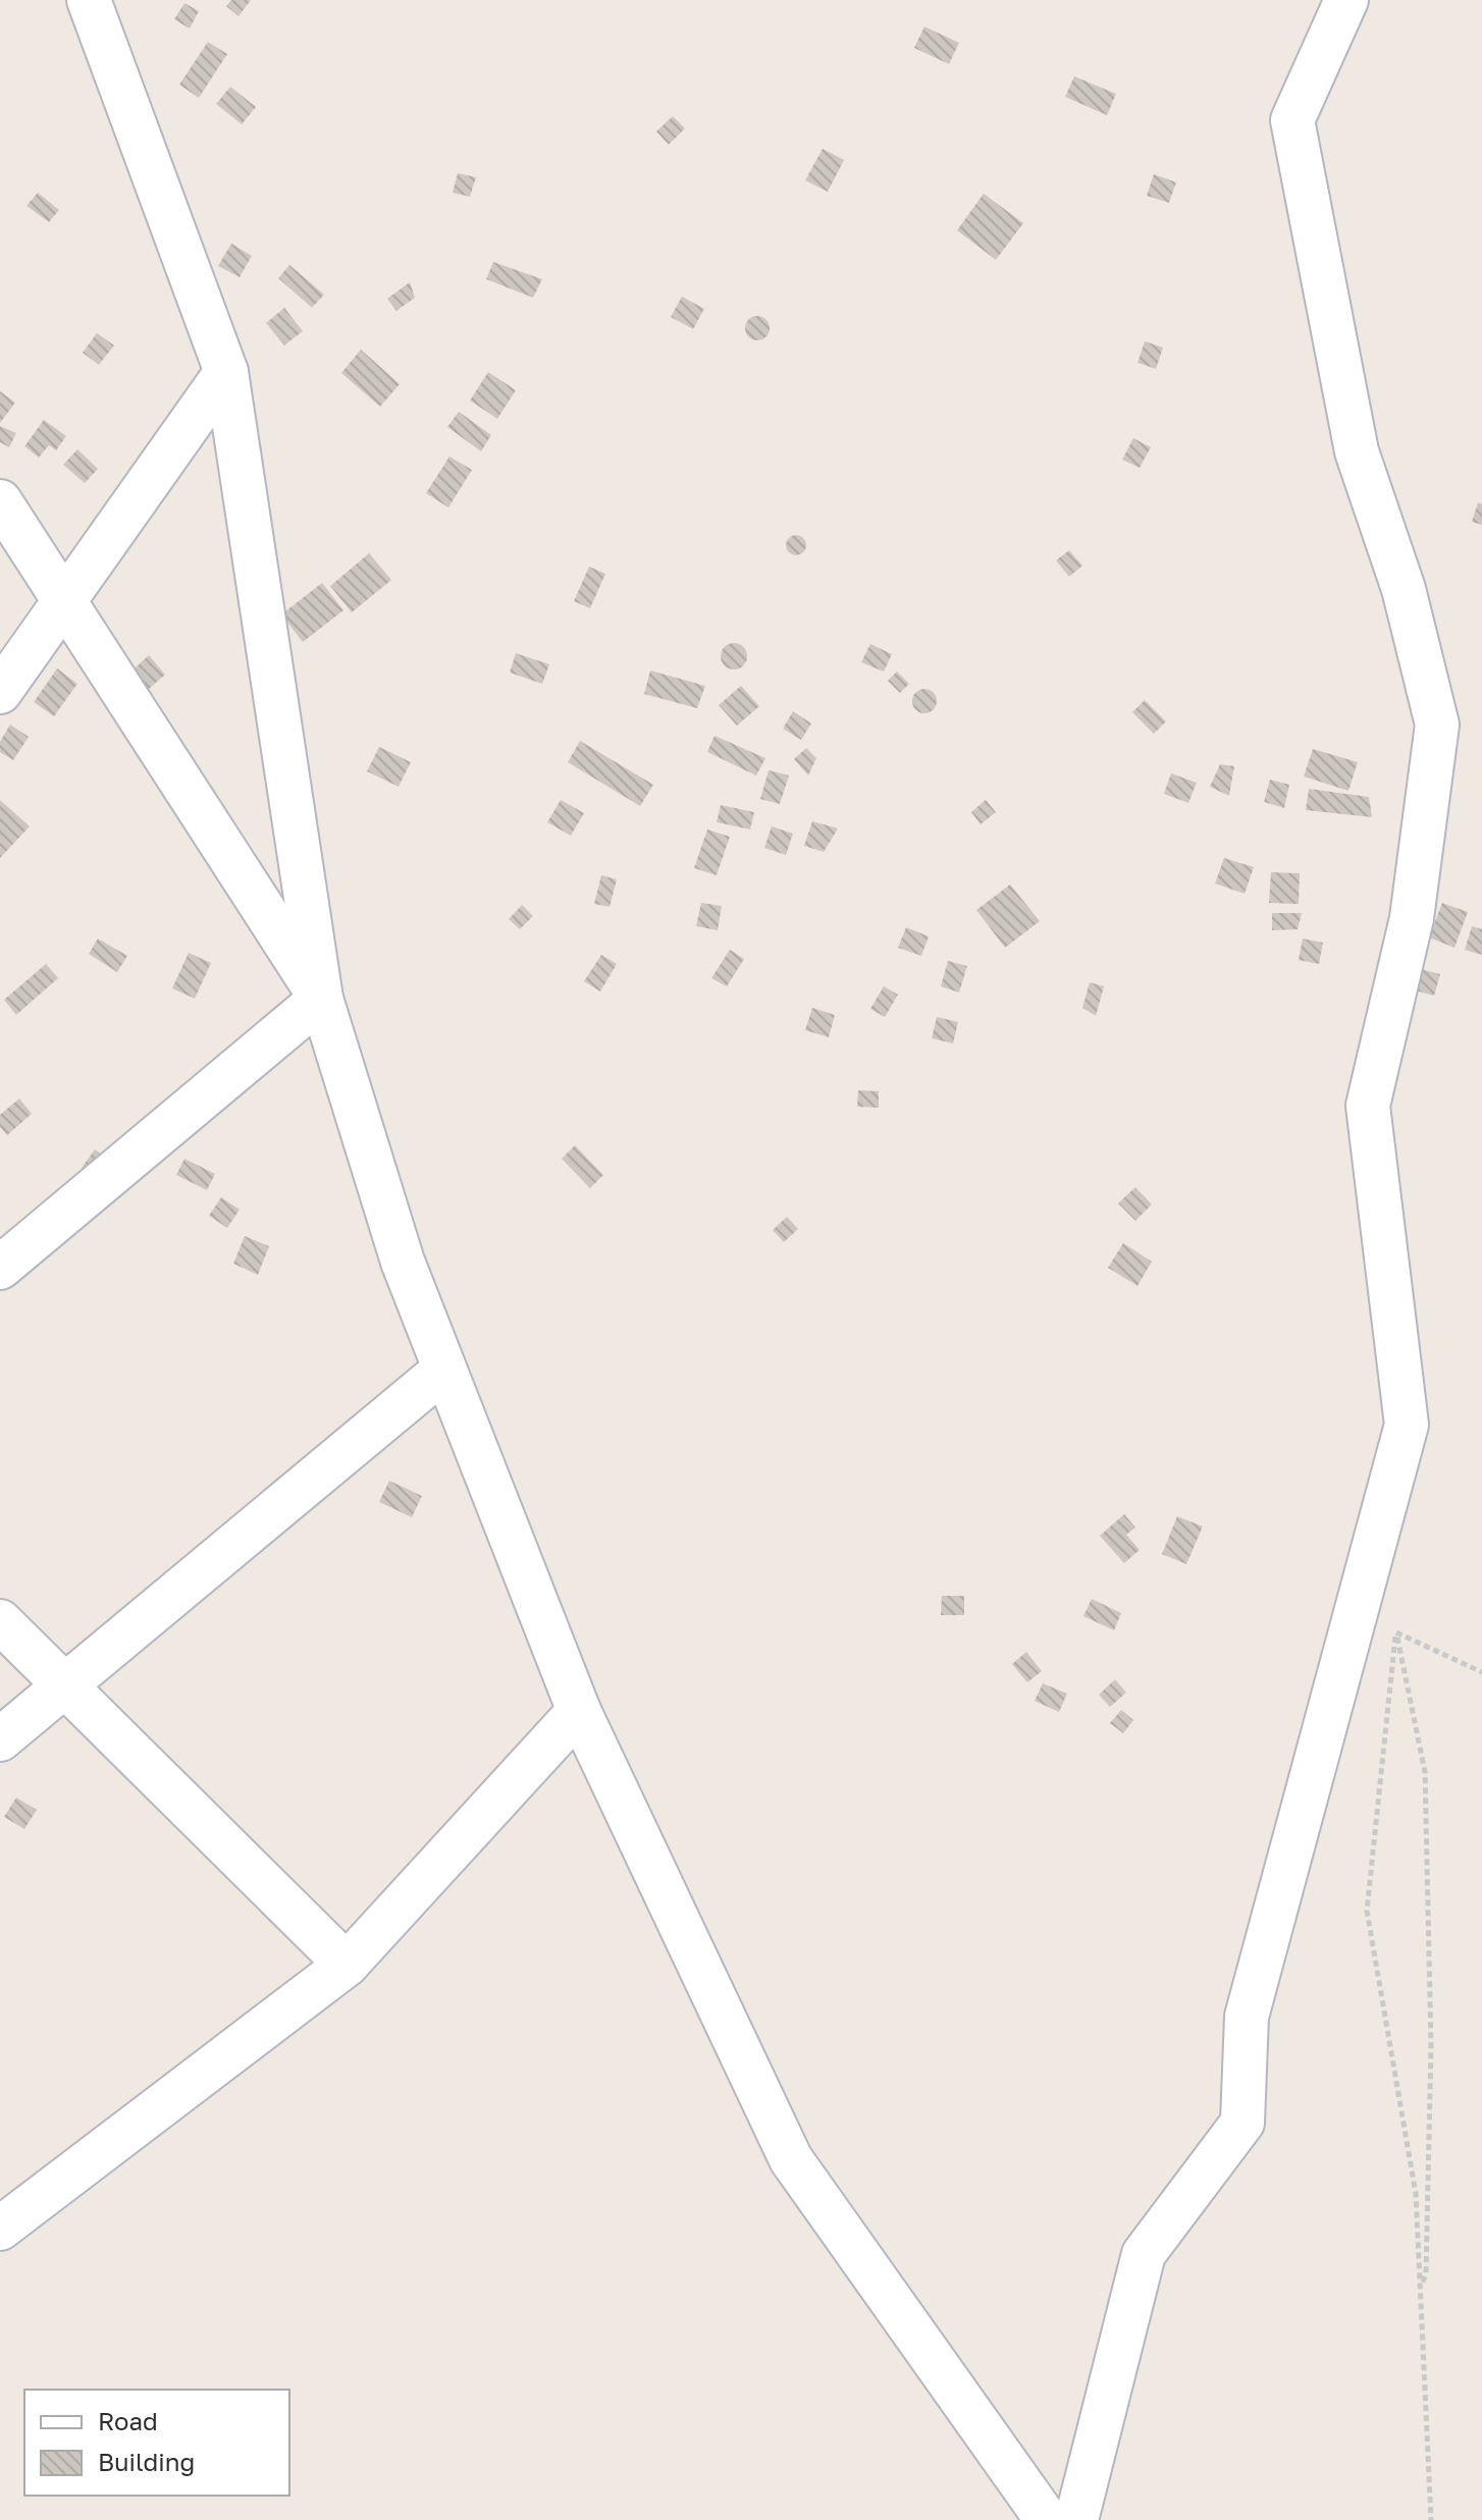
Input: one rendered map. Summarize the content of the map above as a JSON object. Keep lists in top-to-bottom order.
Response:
{
  "legend": ["Road", "Building"]
}
